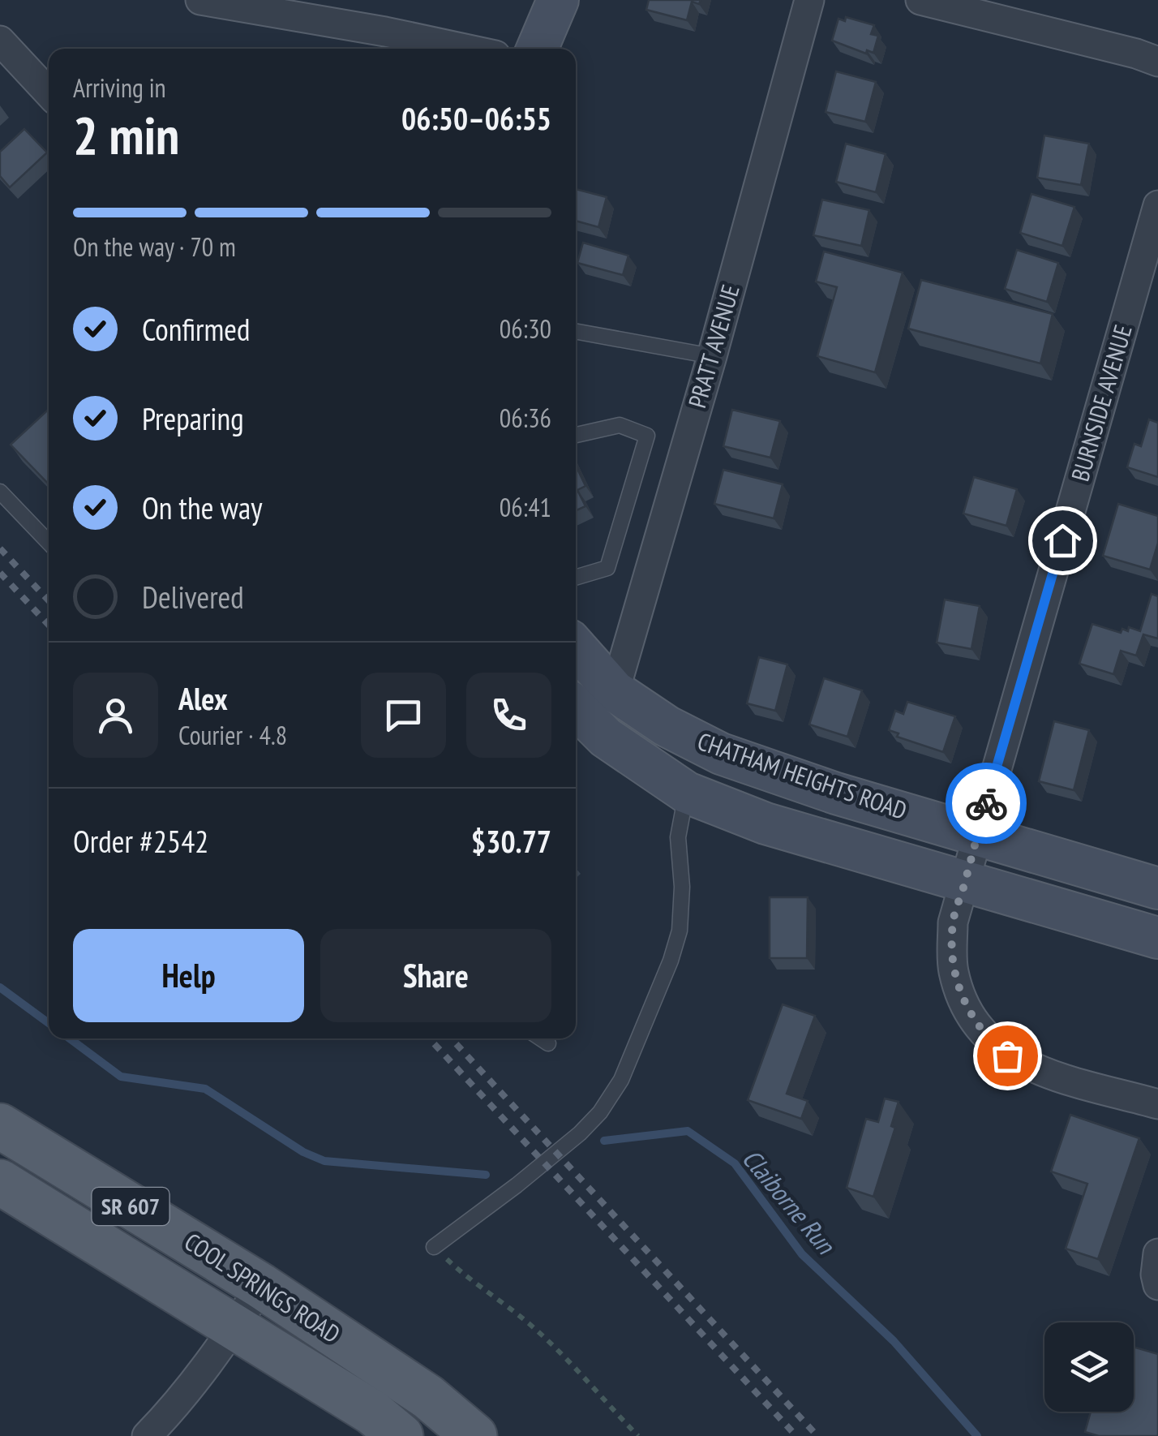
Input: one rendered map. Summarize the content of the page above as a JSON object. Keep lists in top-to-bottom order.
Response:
{
  "streets": {
    "main road": ["CHATHAM HEIGHTS ROAD", "SR 607", "COOL SPRINGS ROAD"],
    "street": ["PRATT AVENUE", "BURNSIDE AVENUE"]
  },
  "crossings": [
    ["PRATT AVENUE", "CHATHAM HEIGHTS ROAD"],
    ["BURNSIDE AVENUE", "CHATHAM HEIGHTS ROAD"]
  ],
  "water": ["Claiborne Run"],
  "page": {
    "heading": ["2 min", "Arriving in", "06:50–06:55"],
    "panel": [
      "Alex",
      "Courier · 4.8",
      "Order #2542",
      "$30.77"
    ],
    "bar": "On the way · 70 m",
    "list": [
      ["Confirmed", "06:30"],
      ["Preparing", "06:36"],
      ["On the way", "06:41"],
      "Delivered"
    ],
    "buttons": ["Help", "Share"]
  }
}
